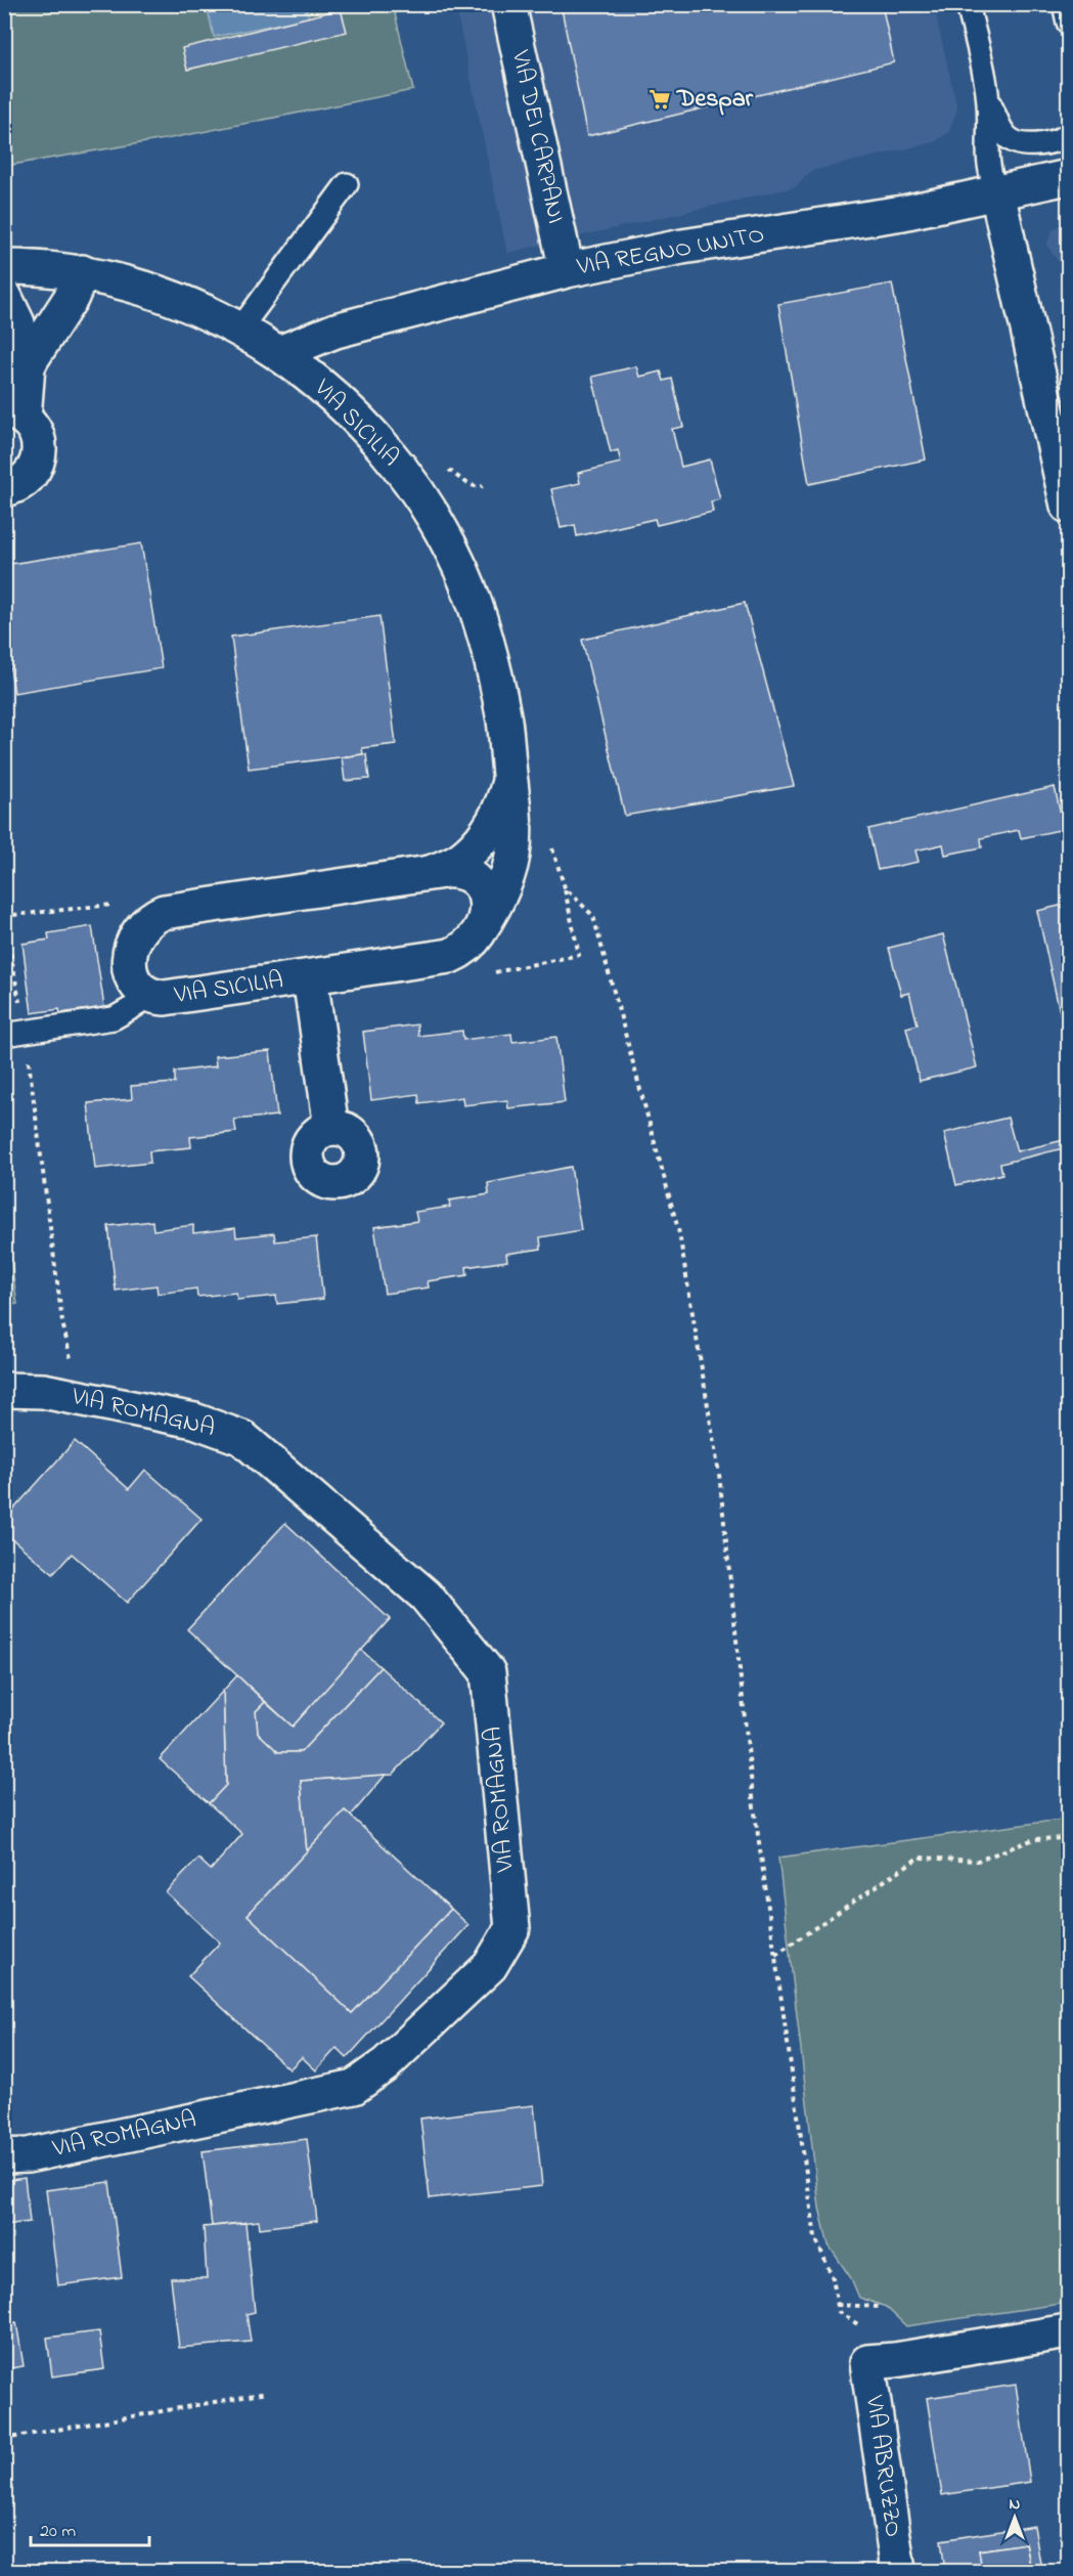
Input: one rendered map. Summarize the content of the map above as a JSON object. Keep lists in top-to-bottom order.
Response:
{
  "streets": {
    "street": [
      "VIA DEI CARPANI",
      "VIA REGNO UNITO",
      "VIA SICILIA",
      "VIA ROMAGNA",
      "VIA ABRUZZO"
    ]
  },
  "crossings": [
    ["VIA DEI CARPANI", "VIA REGNO UNITO"],
    ["VIA REGNO UNITO", "VIA SICILIA"]
  ],
  "places": {
    "supermarket": ["Despar"]
  },
  "scale_bar": "20 m",
  "north": "top"
}
